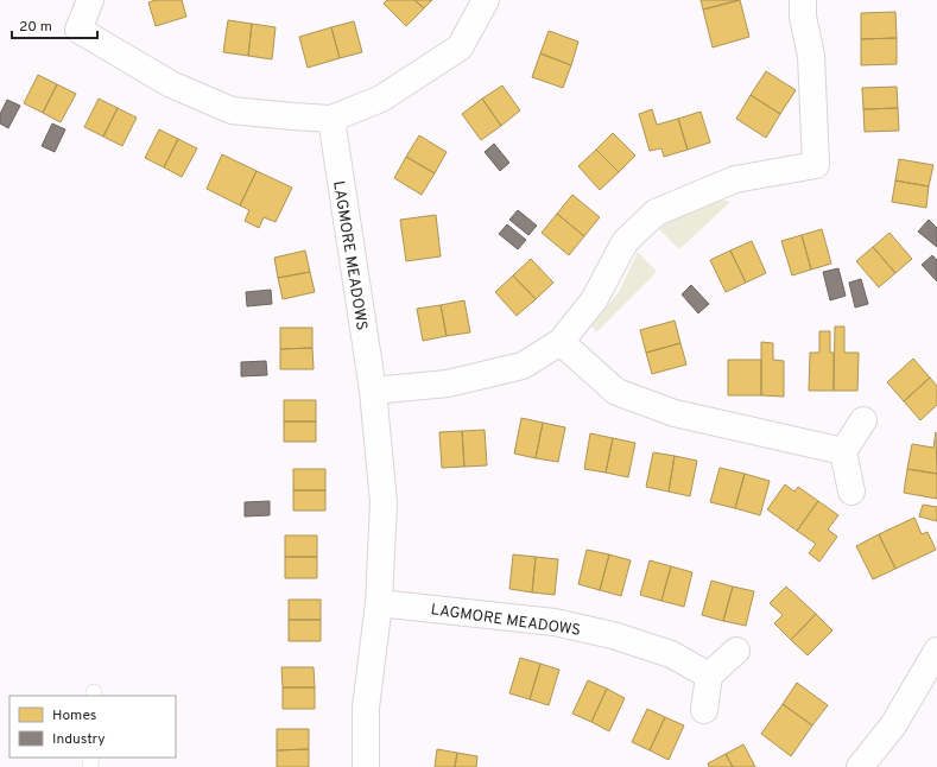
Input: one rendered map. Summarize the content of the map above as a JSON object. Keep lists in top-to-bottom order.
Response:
{
  "streets": {
    "street": ["LAGMORE MEADOWS"]
  },
  "legend": ["Homes", "Industry"],
  "scale_bar": "20 m"
}
